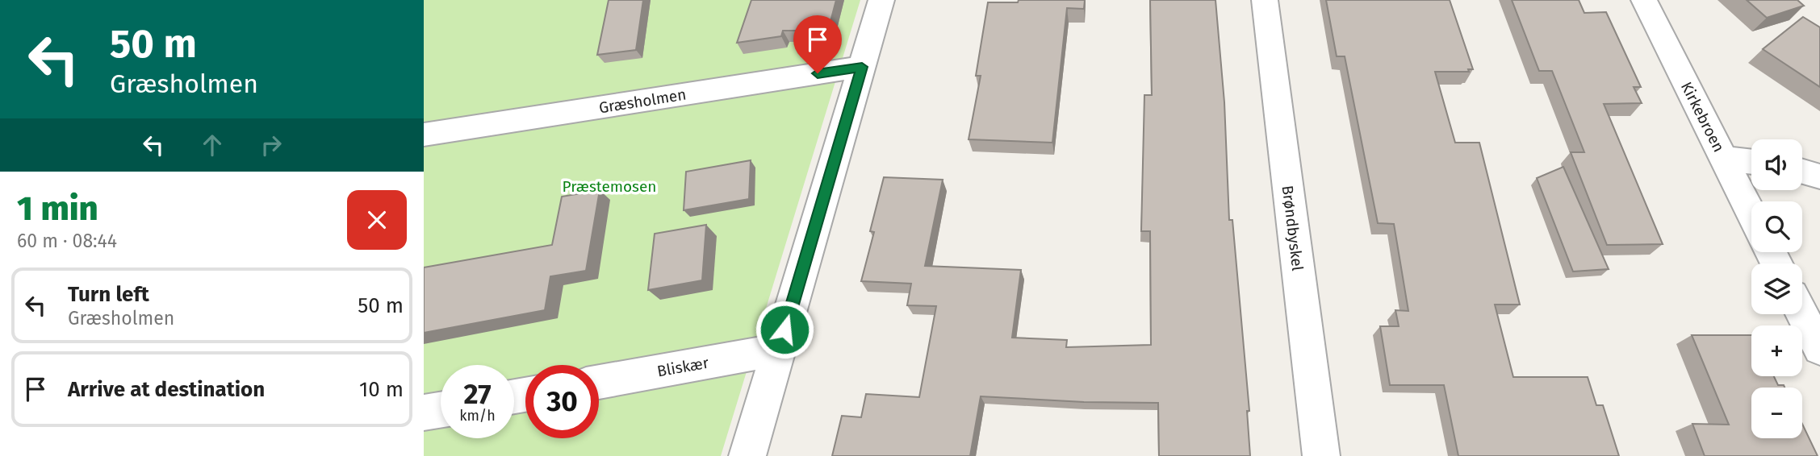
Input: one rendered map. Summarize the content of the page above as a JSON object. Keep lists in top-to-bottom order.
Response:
{
  "streets": {
    "street": [
      "Græsholmen",
      "Kirkebroen",
      "Brøndbyskel",
      "Bliskær"
    ]
  },
  "parks": ["Præstemosen"],
  "page": {
    "turn": ["50 m", "Græsholmen"],
    "map_buttons": ["+", "−"],
    "heading": ["1 min", "60 m · 08:44"],
    "list": [
      {
        "name": "Turn left",
        "note": "Græsholmen",
        "value": "50 m"
      },
      {
        "name": "Arrive at destination",
        "value": "10 m"
      }
    ],
    "speed": "27 km/h",
    "limit": "30"
  }
}
